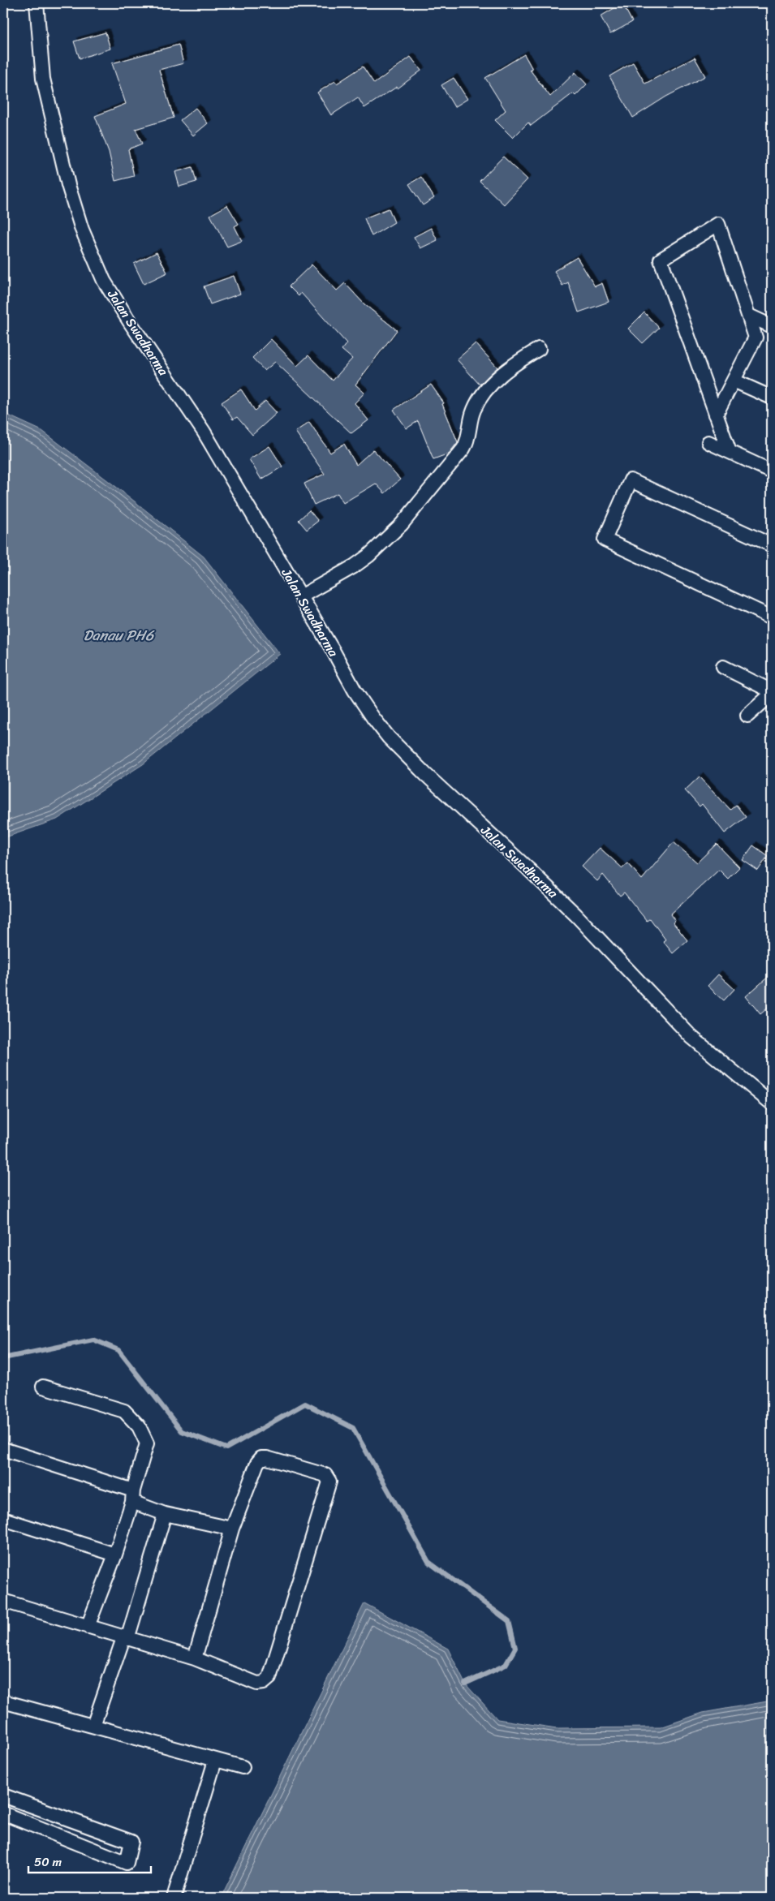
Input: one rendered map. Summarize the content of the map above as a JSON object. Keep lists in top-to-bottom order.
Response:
{
  "streets": {
    "street": ["Jalan Swadharma"]
  },
  "water": ["Danau PH6"],
  "scale_bar": "50 m"
}
